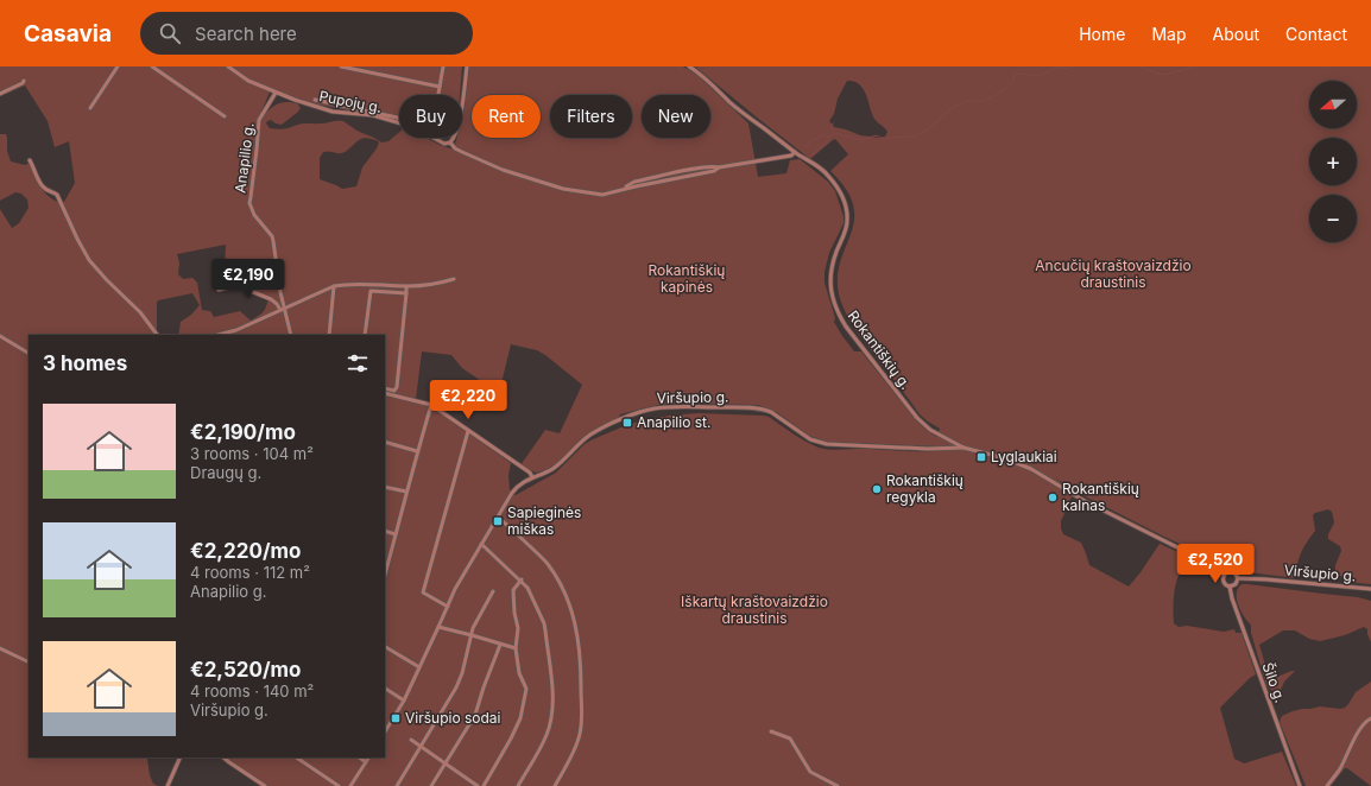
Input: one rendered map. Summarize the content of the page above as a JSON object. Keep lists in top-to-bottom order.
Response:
{
  "streets": {
    "street": [
      "Pupojų g.",
      "Anapilio g.",
      "Rokantiškių g.",
      "Viršupio g.",
      "Šilo g."
    ]
  },
  "crossings": [
    ["Pupojų g.", "Anapilio g."],
    ["Pupojų g.", "Rokantiškių g."],
    ["Rokantiškių g.", "Viršupio g."],
    ["Viršupio g.", "Šilo g."]
  ],
  "parks": ["Ancučių kraštovaizdžio draustinis", "Rokantiškių kapinės", "Iškartų kraštovaizdžio draustinis"],
  "places": {
    "transit": [
      "Anapilio st.",
      "Lyglaukiai",
      "Sapieginės miškas",
      "Viršupio sodai"
    ],
    "other": ["Rokantiškių regykla", "Rokantiškių kalnas"]
  },
  "north": "left",
  "page": {
    "header": "Casavia",
    "search": "Search here",
    "nav": [
      "Home",
      "Map",
      "About",
      "Contact"
    ],
    "map_buttons": ["+", "−"],
    "chip": [
      "Buy",
      "Rent",
      "Filters",
      "New"
    ],
    "price": ["€2,190", "€2,220", "€2,520"],
    "heading": "3 homes",
    "list": [
      {
        "name": "€2,190/mo",
        "note": "3 rooms · 104 m² · Draugų g."
      },
      {
        "name": "€2,220/mo",
        "note": "4 rooms · 112 m² · Anapilio g."
      },
      {
        "name": "€2,520/mo",
        "note": "4 rooms · 140 m² · Viršupio g."
      }
    ]
  }
}
